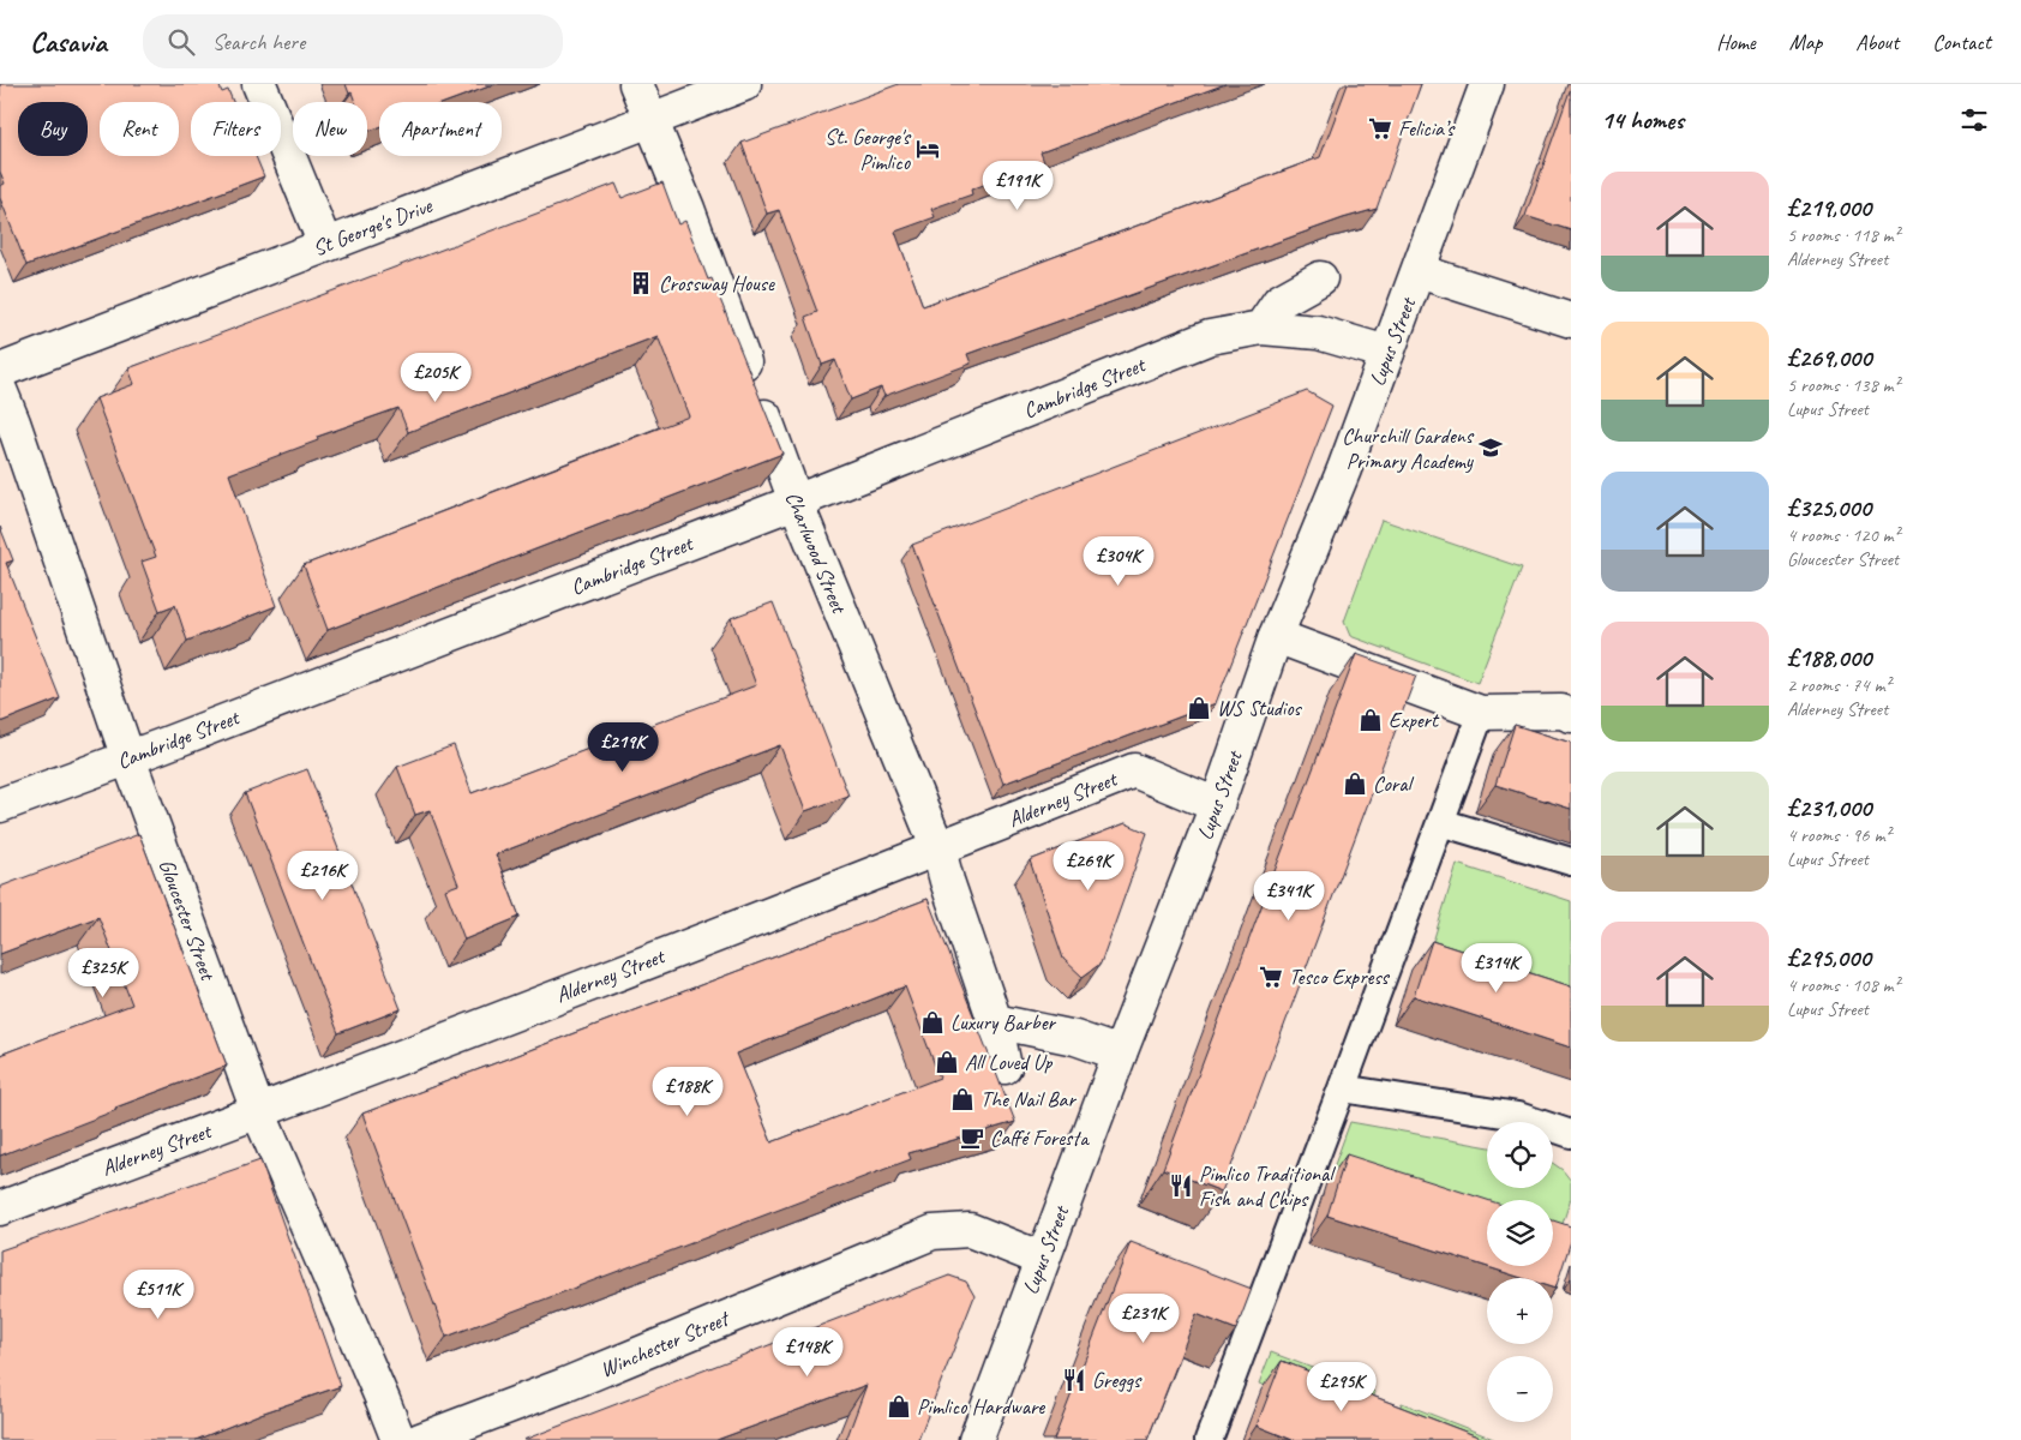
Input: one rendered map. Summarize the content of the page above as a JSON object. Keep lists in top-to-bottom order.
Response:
{
  "streets": {
    "street": [
      "St George's Drive",
      "Lupus Street",
      "Cambridge Street",
      "Charlwood Street",
      "Alderney Street",
      "Gloucester Street",
      "Winchester Street"
    ]
  },
  "crossings": [
    ["St George's Drive", "Charlwood Street"],
    ["Lupus Street", "Cambridge Street"],
    ["Lupus Street", "Alderney Street"],
    ["Lupus Street", "Winchester Street"],
    ["Cambridge Street", "Charlwood Street"],
    ["Cambridge Street", "Gloucester Street"],
    ["Charlwood Street", "Alderney Street"],
    ["Alderney Street", "Gloucester Street"]
  ],
  "places": {
    "supermarket": ["Felicia’s", "Tesco Express"],
    "hotel": ["St. George's Pimlico"],
    "building": ["Crossway House"],
    "school or university": ["Churchill Gardens Primary Academy"],
    "shop": [
      "WS Studios",
      "Expert",
      "Coral",
      "Luxury Barber",
      "All Loved Up",
      "The Nail Bar",
      "Pimlico Hardware"
    ],
    "cafe": ["Caffé Foresta"],
    "restaurant": ["Pimlico Traditional Fish and Chips", "Greggs"]
  },
  "page": {
    "header": "Casavia",
    "search": "Search here",
    "nav": [
      "Home",
      "Map",
      "About",
      "Contact"
    ],
    "heading": "14 homes",
    "chip": [
      "Buy",
      "Rent",
      "Filters",
      "New",
      "Apartment"
    ],
    "list": [
      {
        "name": "£219,000",
        "note": "5 rooms · 118 m² · Alderney Street"
      },
      {
        "name": "£269,000",
        "note": "5 rooms · 138 m² · Lupus Street"
      },
      {
        "name": "£325,000",
        "note": "4 rooms · 120 m² · Gloucester Street"
      },
      {
        "name": "£188,000",
        "note": "2 rooms · 74 m² · Alderney Street"
      },
      {
        "name": "£231,000",
        "note": "4 rooms · 96 m² · Lupus Street"
      },
      {
        "name": "£295,000",
        "note": "4 rooms · 108 m² · Lupus Street"
      }
    ],
    "price": [
      "£191K",
      "£205K",
      "£304K",
      "£219K",
      "£269K",
      "£216K",
      "£341K",
      "£314K",
      "£325K",
      "£188K",
      "£511K",
      "£231K",
      "£148K",
      "£295K"
    ],
    "map_buttons": ["+", "−"]
  }
}
